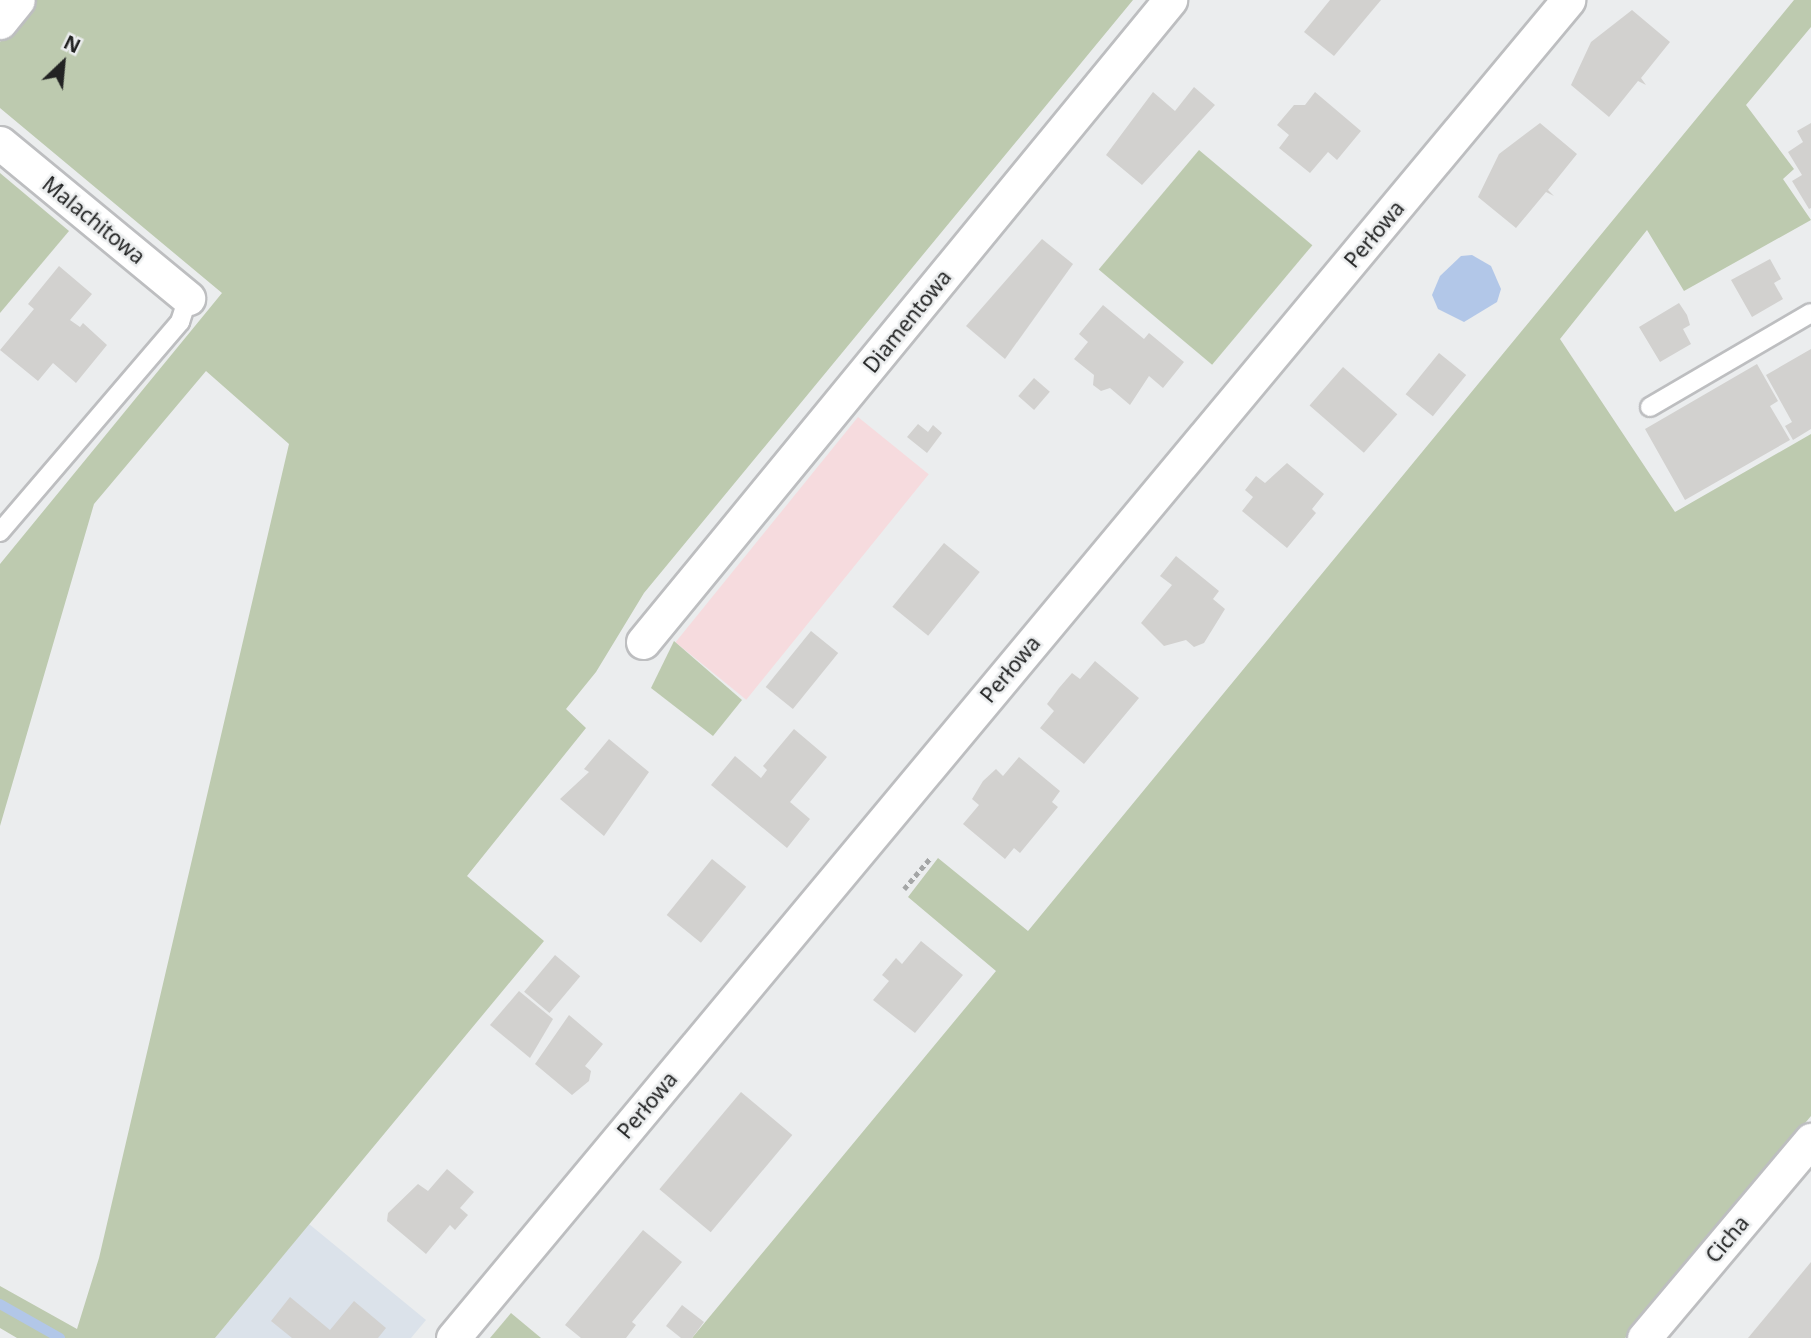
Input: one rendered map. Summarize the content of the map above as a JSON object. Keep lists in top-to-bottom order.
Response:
{
  "streets": {
    "street": [
      "Malachitowa",
      "Perłowa",
      "Diamentowa",
      "Cicha"
    ]
  },
  "north": "top right"
}
